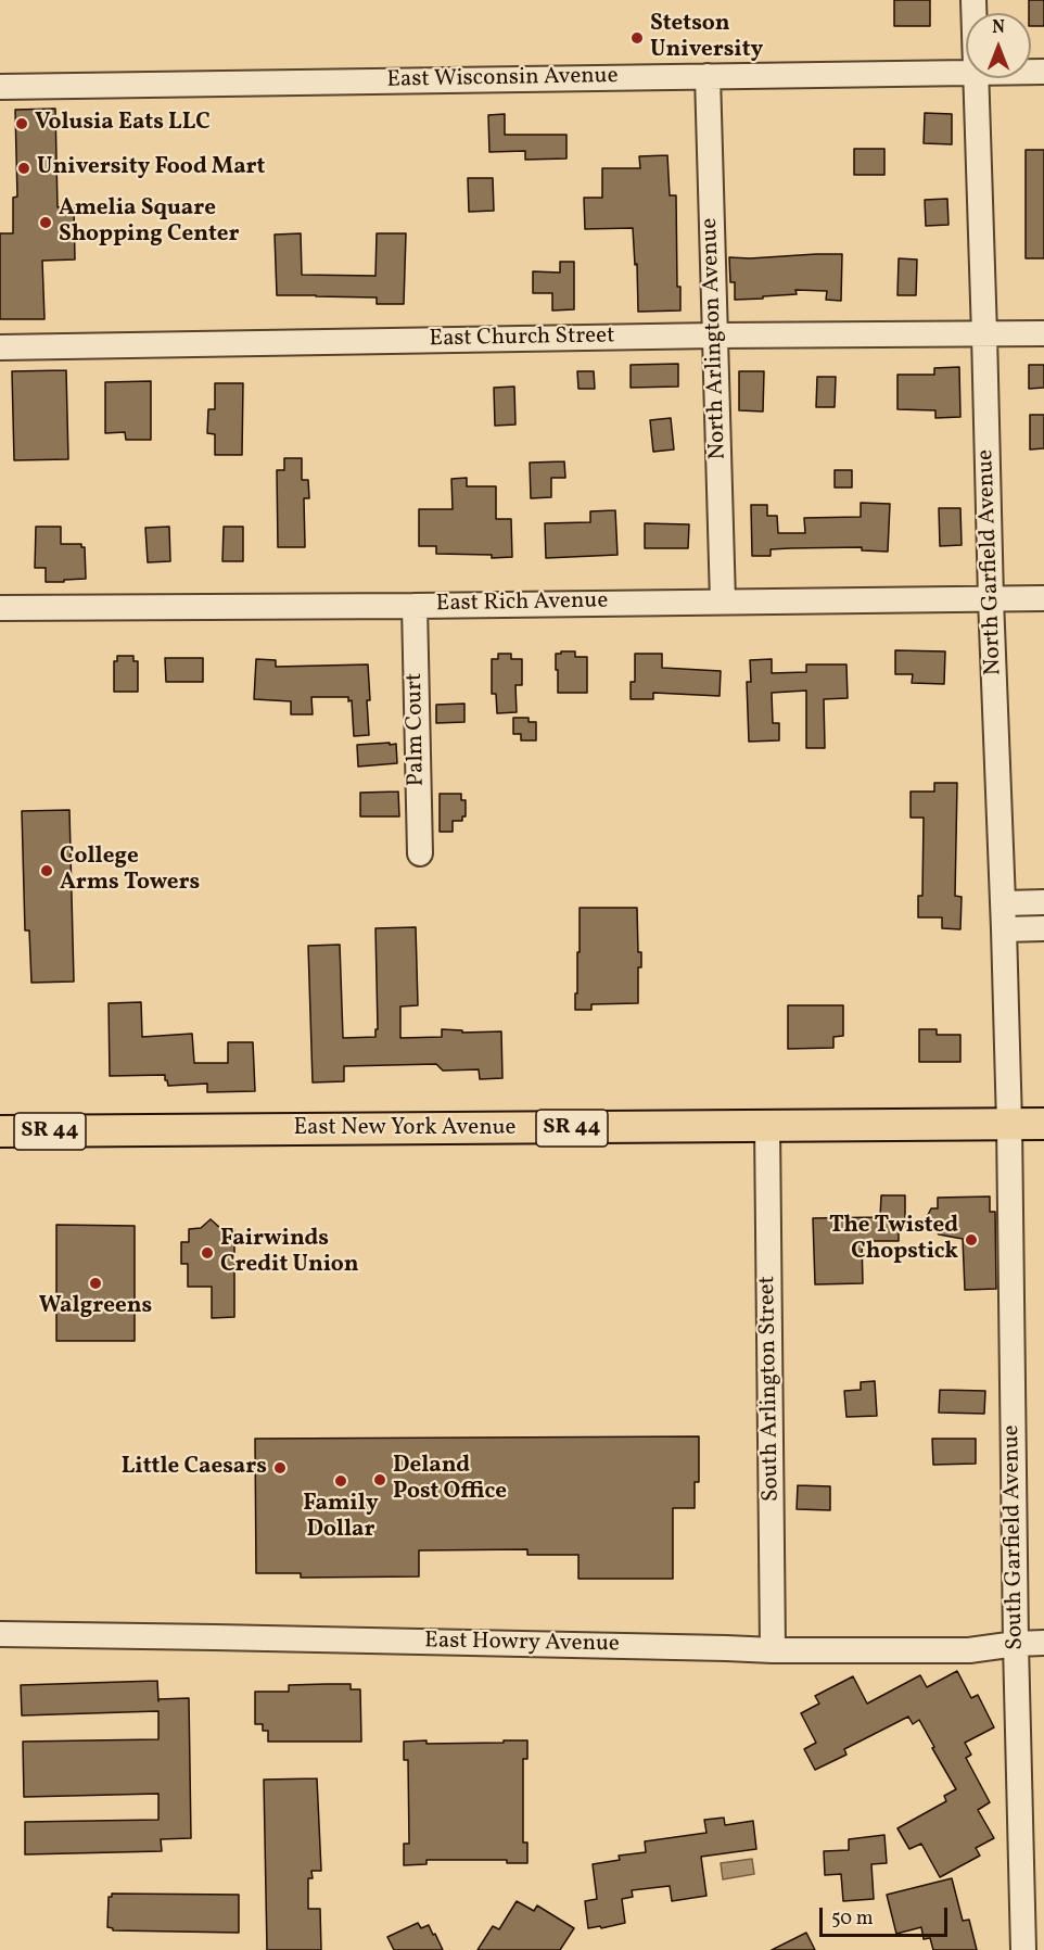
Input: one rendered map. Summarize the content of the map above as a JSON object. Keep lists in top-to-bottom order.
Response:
{
  "streets": {
    "main road": ["SR 44", "East New York Avenue"],
    "street": [
      "East Wisconsin Avenue",
      "East Church Street",
      "North Arlington Avenue",
      "North Garfield Avenue",
      "East Rich Avenue",
      "Palm Court",
      "South Arlington Street",
      "South Garfield Avenue",
      "East Howry Avenue"
    ]
  },
  "crossings": [
    ["East Wisconsin Avenue", "North Arlington Avenue"],
    ["East Church Street", "North Arlington Avenue"],
    ["East Church Street", "North Garfield Avenue"],
    ["North Arlington Avenue", "East Rich Avenue"],
    ["North Garfield Avenue", "East Rich Avenue"],
    ["North Garfield Avenue", "East New York Avenue"],
    ["North Garfield Avenue", "South Garfield Avenue"],
    ["East Rich Avenue", "Palm Court"],
    ["East New York Avenue", "South Arlington Street"],
    ["East New York Avenue", "South Garfield Avenue"],
    ["South Arlington Street", "East Howry Avenue"],
    ["South Garfield Avenue", "East Howry Avenue"]
  ],
  "places": [
    "Stetson University",
    "Volusia Eats LLC",
    "University Food Mart",
    "Amelia Square Shopping Center",
    "College Arms Towers",
    "The Twisted Chopstick",
    "Fairwinds Credit Union",
    "Walgreens",
    "Little Caesars",
    "Deland Post Office",
    "Family Dollar"
  ],
  "scale_bar": "50 m",
  "north": "top"
}
